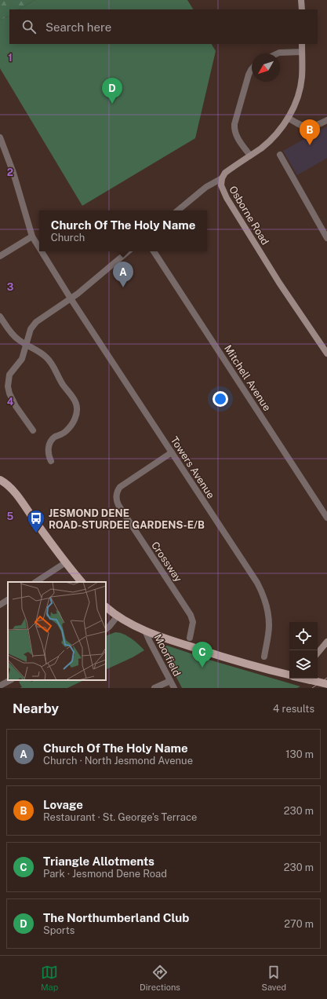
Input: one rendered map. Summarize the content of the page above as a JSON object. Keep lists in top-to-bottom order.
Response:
{
  "streets": {
    "main road": ["Osborne Road"],
    "street": [
      "Mitchell Avenue",
      "Towers Avenue",
      "Crossway",
      "Moorfield"
    ]
  },
  "crossings": [
    ["Towers Avenue", "Crossway"]
  ],
  "places": {
    "bus stop": ["JESMOND DENE ROAD-STURDEE GARDENS-E/B"]
  },
  "north": "bottom left",
  "page": {
    "search": "Search here",
    "pins": [
      "D",
      "B",
      "A",
      "C"
    ],
    "popup": ["Church Of The Holy Name", "Church"],
    "heading": ["Nearby", "4 results"],
    "list": [
      {
        "mark": "A",
        "name": "Church Of The Holy Name",
        "note": "Church · North Jesmond Avenue",
        "value": "130 m"
      },
      {
        "mark": "B",
        "name": "Lovage",
        "note": "Restaurant · St. George's Terrace",
        "value": "230 m"
      },
      {
        "mark": "C",
        "name": "Triangle Allotments",
        "note": "Park · Jesmond Dene Road",
        "value": "230 m"
      },
      {
        "mark": "D",
        "name": "The Northumberland Club",
        "note": "Sports",
        "value": "270 m"
      }
    ],
    "nav": ["Map", "Directions", "Saved"]
  },
  "grid": {
    "rows": [
      "1",
      "2",
      "3",
      "4",
      "5"
    ]
  }
}
